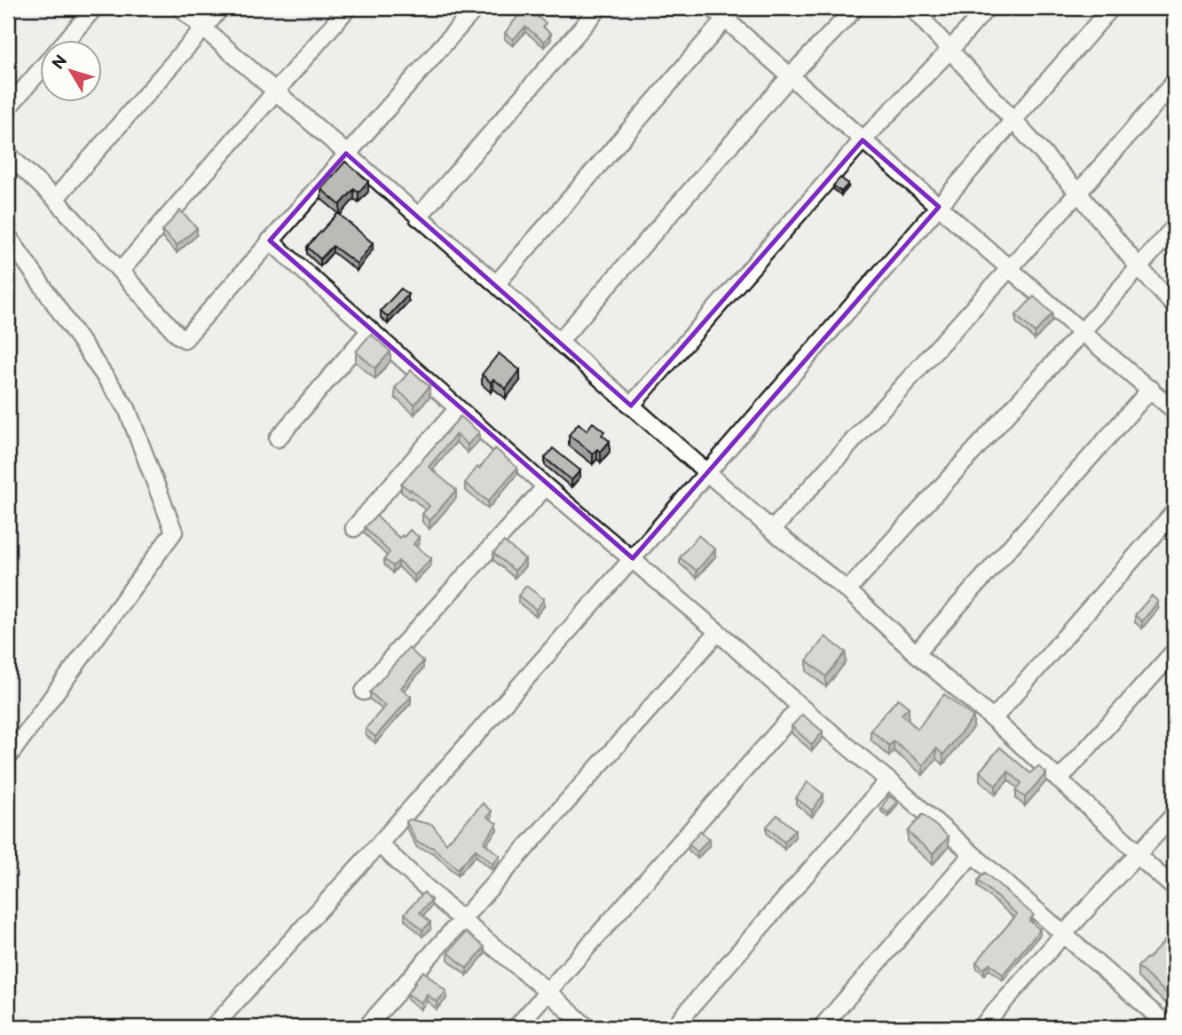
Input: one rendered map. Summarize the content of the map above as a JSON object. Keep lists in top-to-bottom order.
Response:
{
  "north": "top left"
}
